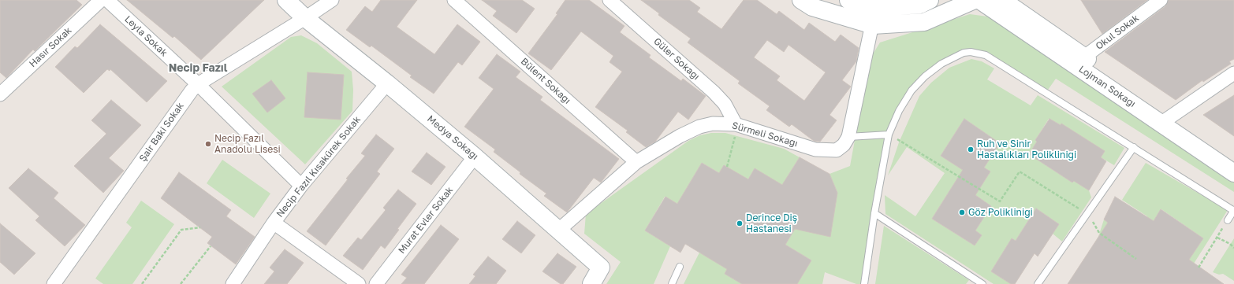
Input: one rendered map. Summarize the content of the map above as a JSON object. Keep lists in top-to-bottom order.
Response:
{
  "streets": {
    "main road": ["Lojman Sokağı", "Medya Sokağı"],
    "street": [
      "Okul Sokak",
      "Leyla Sokak",
      "Hasır Sokak",
      "Güler Sokağı",
      "Bülent Sokağı",
      "Şair Baki Sokak",
      "Sürmeli Sokağı",
      "Necip Fazıl Kısakürek Sokak",
      "Murat Evler Sokak"
    ]
  },
  "crossings": [
    ["Okul Sokak", "Lojman Sokağı"],
    ["Leyla Sokak", "Şair Baki Sokak"],
    ["Leyla Sokak", "Necip Fazıl Kısakürek Sokak"],
    ["Güler Sokağı", "Sürmeli Sokağı"],
    ["Bülent Sokağı", "Sürmeli Sokağı"],
    ["Şair Baki Sokak", "Medya Sokağı"],
    ["Sürmeli Sokağı", "Medya Sokağı"],
    ["Medya Sokağı", "Necip Fazıl Kısakürek Sokak"],
    ["Medya Sokağı", "Murat Evler Sokak"]
  ],
  "districts": ["Necip Fazıl"],
  "places": [
    "Necip Fazıl Anadolu Lisesi",
    "Ruh ve Sinir Hastalıkları Polikliniği",
    "Göz Polikliniği",
    "Derince Diş Hastanesi"
  ]
}
